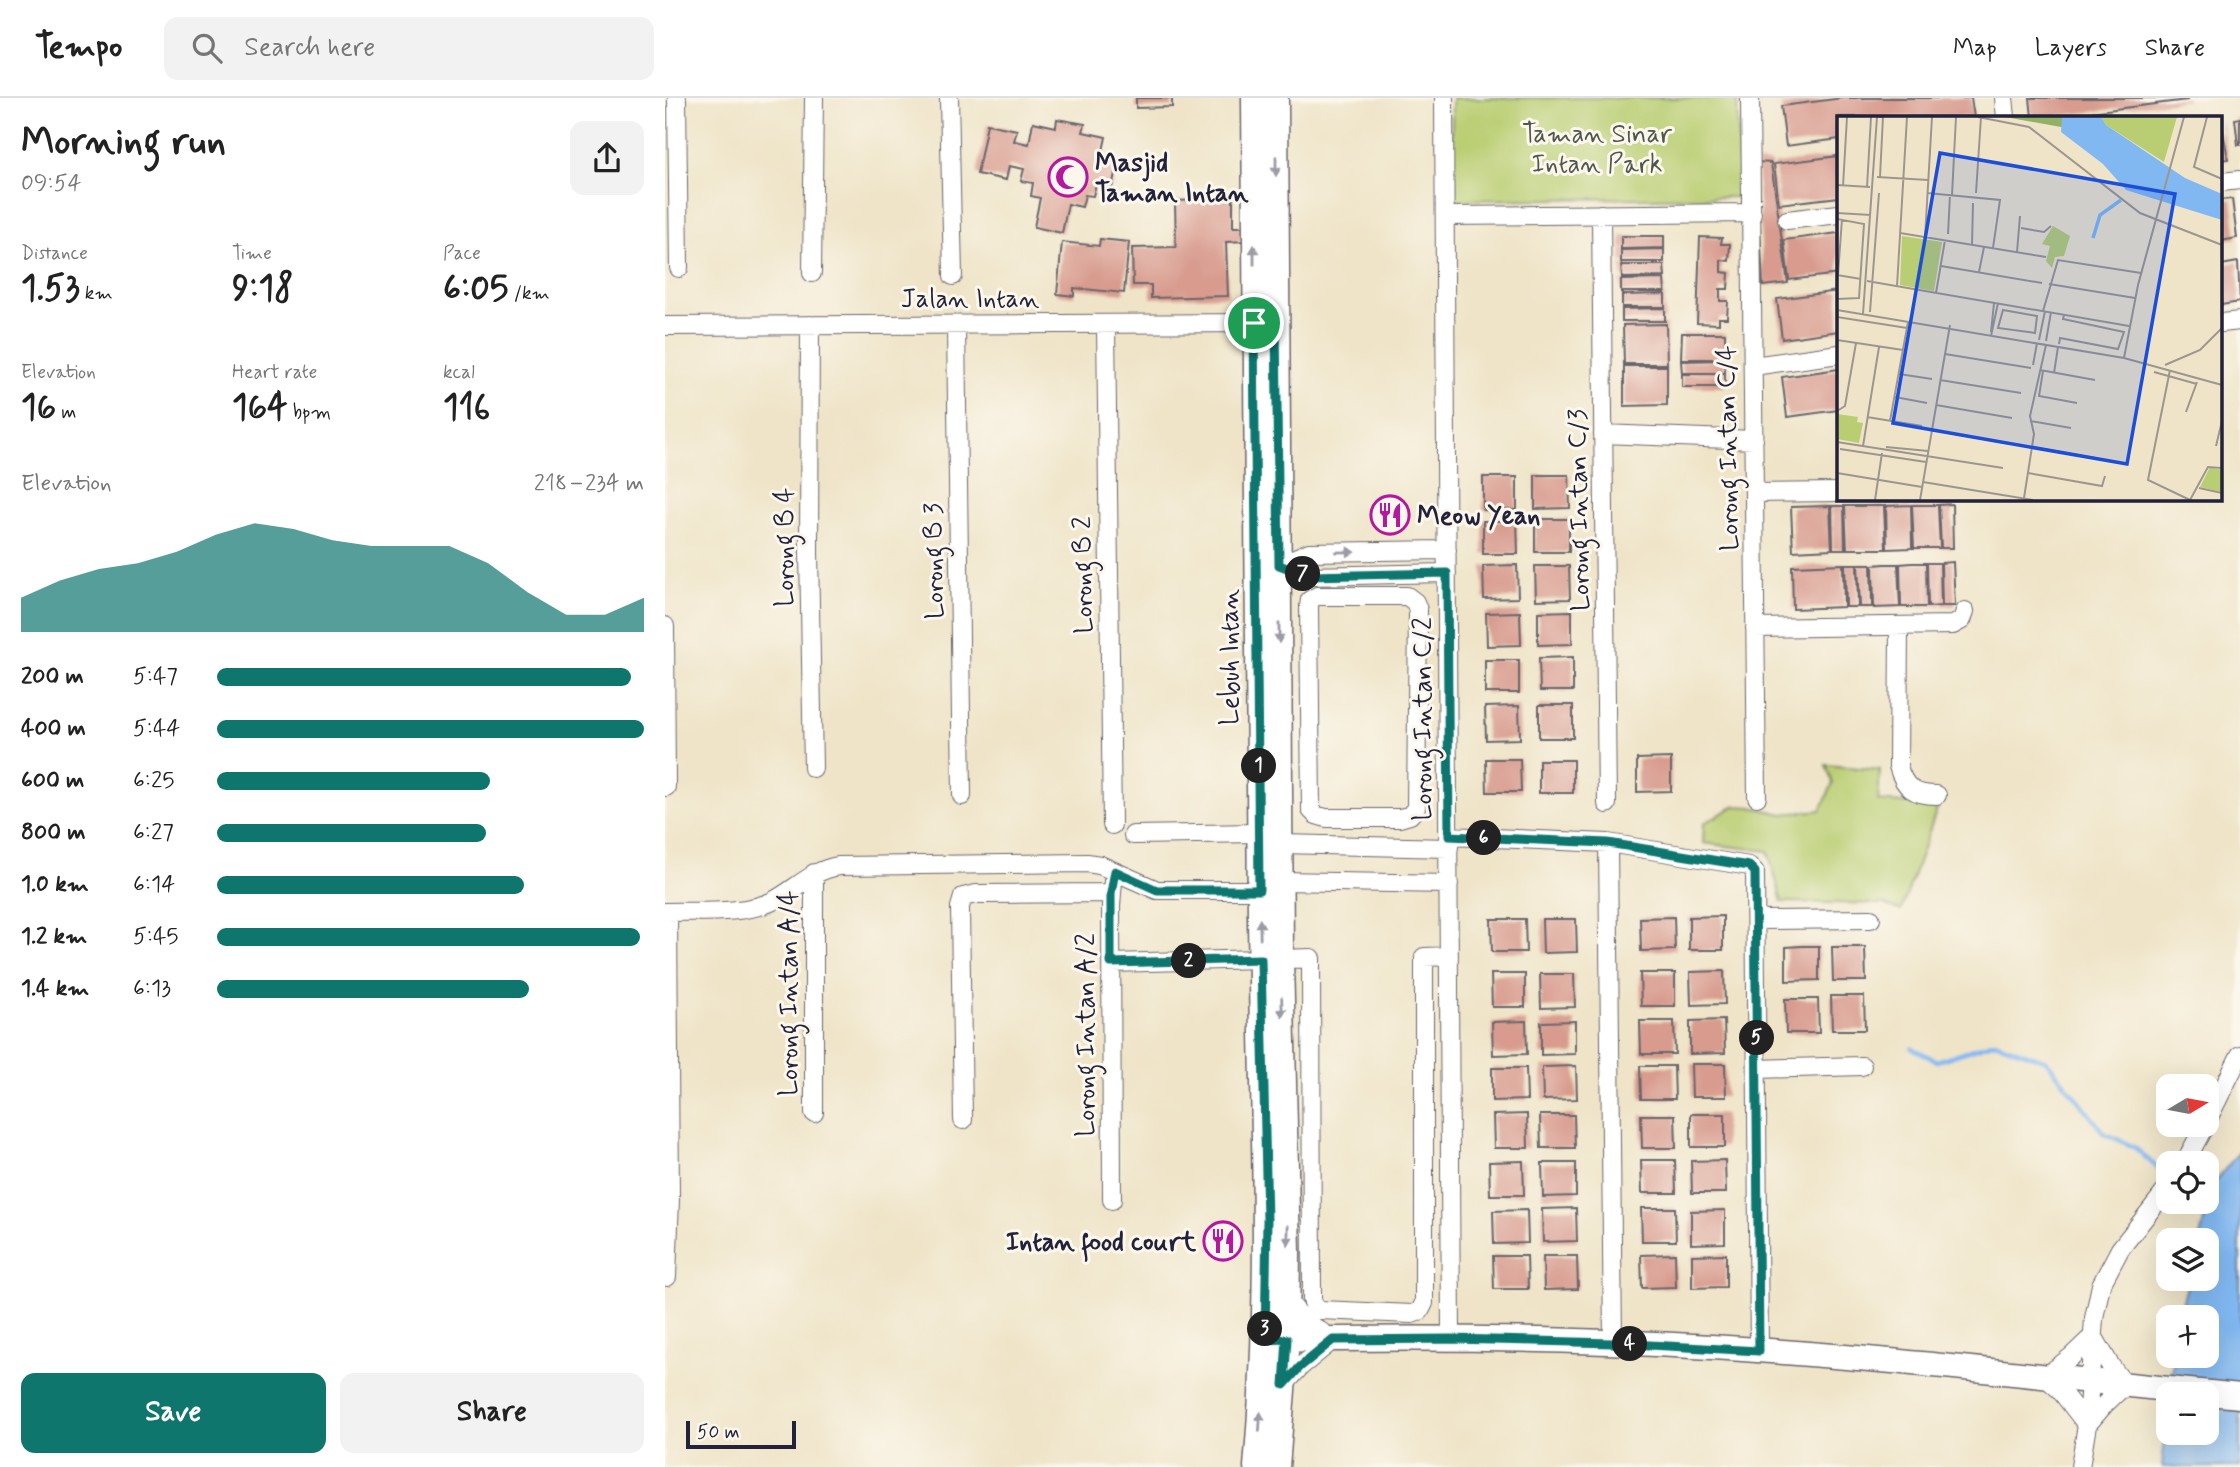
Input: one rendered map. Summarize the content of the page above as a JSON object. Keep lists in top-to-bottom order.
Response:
{
  "streets": {
    "main road": ["Lebuh Intan"],
    "street": [
      "Jalan Intan",
      "Lorong Intan C/4",
      "Lorong Intan C/3",
      "Lorong B 4",
      "Lorong B 3",
      "Lorong B 2",
      "Lorong Intan C/2",
      "Lorong Intan A/4",
      "Lorong Intan A/2"
    ]
  },
  "crossings": [
    ["Jalan Intan", "Lorong B 4"],
    ["Jalan Intan", "Lorong B 3"],
    ["Jalan Intan", "Lorong B 2"],
    ["Jalan Intan", "Lebuh Intan"]
  ],
  "parks": ["Taman Sinar Intan Park"],
  "places": {
    "mosque": ["Masjid Taman Intan"],
    "restaurant": ["Meow Yean", "Intan food court"]
  },
  "scale_bar": "50 m",
  "north": "right",
  "page": {
    "header": "Tempo",
    "search": "Search here",
    "nav": ["Map", "Layers", "Share"],
    "heading": ["Morning run", "09:54"],
    "stats": [
      ["Distance", "1.53 km"],
      ["Time", "9:18"],
      ["Pace", "6:05 /km"],
      ["Elevation", "16 m"],
      ["Heart rate", "164 bpm"],
      ["kcal", "116"]
    ],
    "chart": ["Elevation", "218–234 m"],
    "pins": [
      "7",
      "1",
      "6",
      "2",
      "5",
      "3",
      "4"
    ],
    "list": [
      {
        "name": "200 m",
        "note": "5:47"
      },
      {
        "name": "400 m",
        "note": "5:44"
      },
      {
        "name": "600 m",
        "note": "6:25"
      },
      {
        "name": "800 m",
        "note": "6:27"
      },
      {
        "name": "1.0 km",
        "note": "6:14"
      },
      {
        "name": "1.2 km",
        "note": "5:45"
      },
      {
        "name": "1.4 km",
        "note": "6:13"
      }
    ],
    "map_buttons": ["+", "−"],
    "buttons": ["Save", "Share"],
    "scale": "50 m"
  }
}
